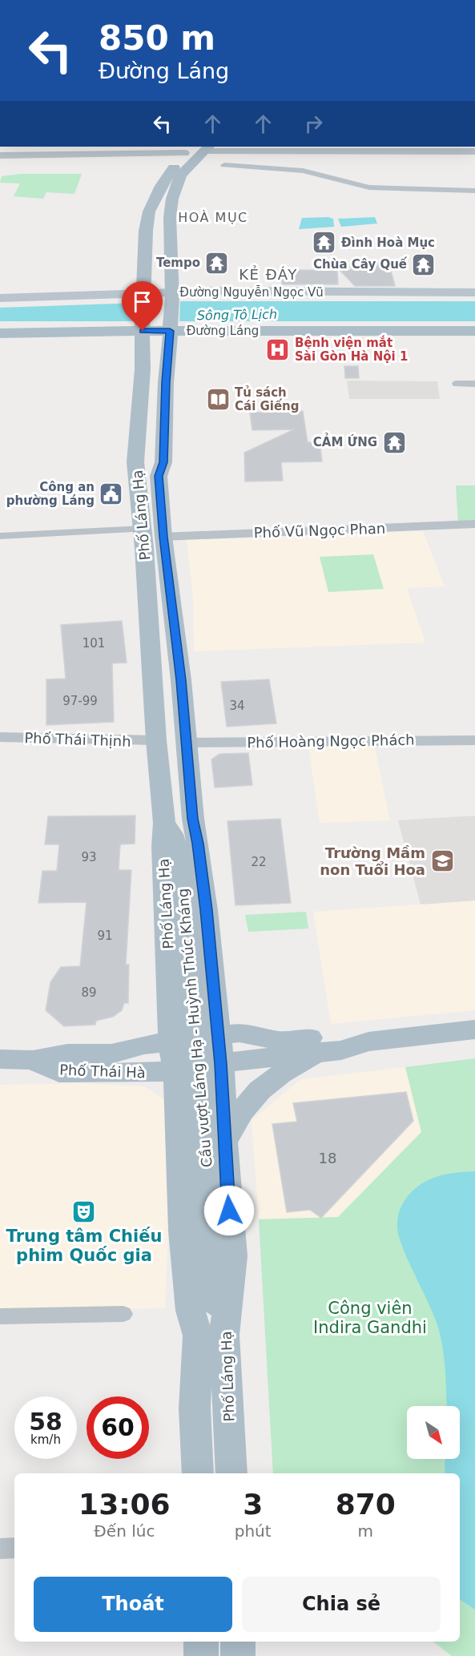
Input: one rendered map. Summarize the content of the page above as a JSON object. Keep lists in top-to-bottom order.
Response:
{
  "streets": {
    "main road": [
      "Đường Nguyễn Ngọc Vũ",
      "Đường Láng",
      "Phố Láng Hạ",
      "Cầu vượt Láng Hạ - Huỳnh Thúc Kháng",
      "Phố Thái Hà"
    ],
    "street": ["Phố Vũ Ngọc Phan", "Phố Thái Thịnh", "Phố Hoàng Ngọc Phách"]
  },
  "crossings": [
    ["Đường Nguyễn Ngọc Vũ", "Phố Láng Hạ"],
    ["Đường Láng", "Phố Láng Hạ"],
    ["Phố Láng Hạ", "Phố Vũ Ngọc Phan"],
    ["Phố Láng Hạ", "Phố Thái Thịnh"],
    ["Phố Láng Hạ", "Phố Hoàng Ngọc Phách"],
    ["Phố Láng Hạ", "Cầu vượt Láng Hạ - Huỳnh Thúc Kháng"],
    ["Phố Láng Hạ", "Phố Thái Hà"]
  ],
  "districts": ["HOÀ MỤC", "KẺ ĐÁY"],
  "water": ["Sông Tô Lịch"],
  "parks": ["Công viên Indira Gandhi"],
  "places": {
    "temple": [
      "Đình Hoà Mục",
      "Tempo",
      "Chùa Cây Quế",
      "CẢM ỨNG"
    ],
    "hospital": ["Bệnh viện mắt Sài Gòn Hà Nội 1"],
    "library": ["Tủ sách Cái Giếng"],
    "public building": ["Công an phường Láng"],
    "school or university": ["Trường Mầm non Tuổi Hoa"],
    "theatre": ["Trung tâm Chiếu phim Quốc gia"]
  },
  "house_numbers": [
    "101",
    "97-99",
    "34",
    "93",
    "22",
    "91",
    "89",
    "18"
  ],
  "north": "bottom right",
  "page": {
    "turn": ["850 m", "Đường Láng"],
    "speed": "58 km/h",
    "limit": "60",
    "eta": [
      "13:06",
      "Đến lúc",
      "3",
      "phút",
      "870",
      "m"
    ],
    "buttons": ["Thoát", "Chia sẻ"]
  }
}
